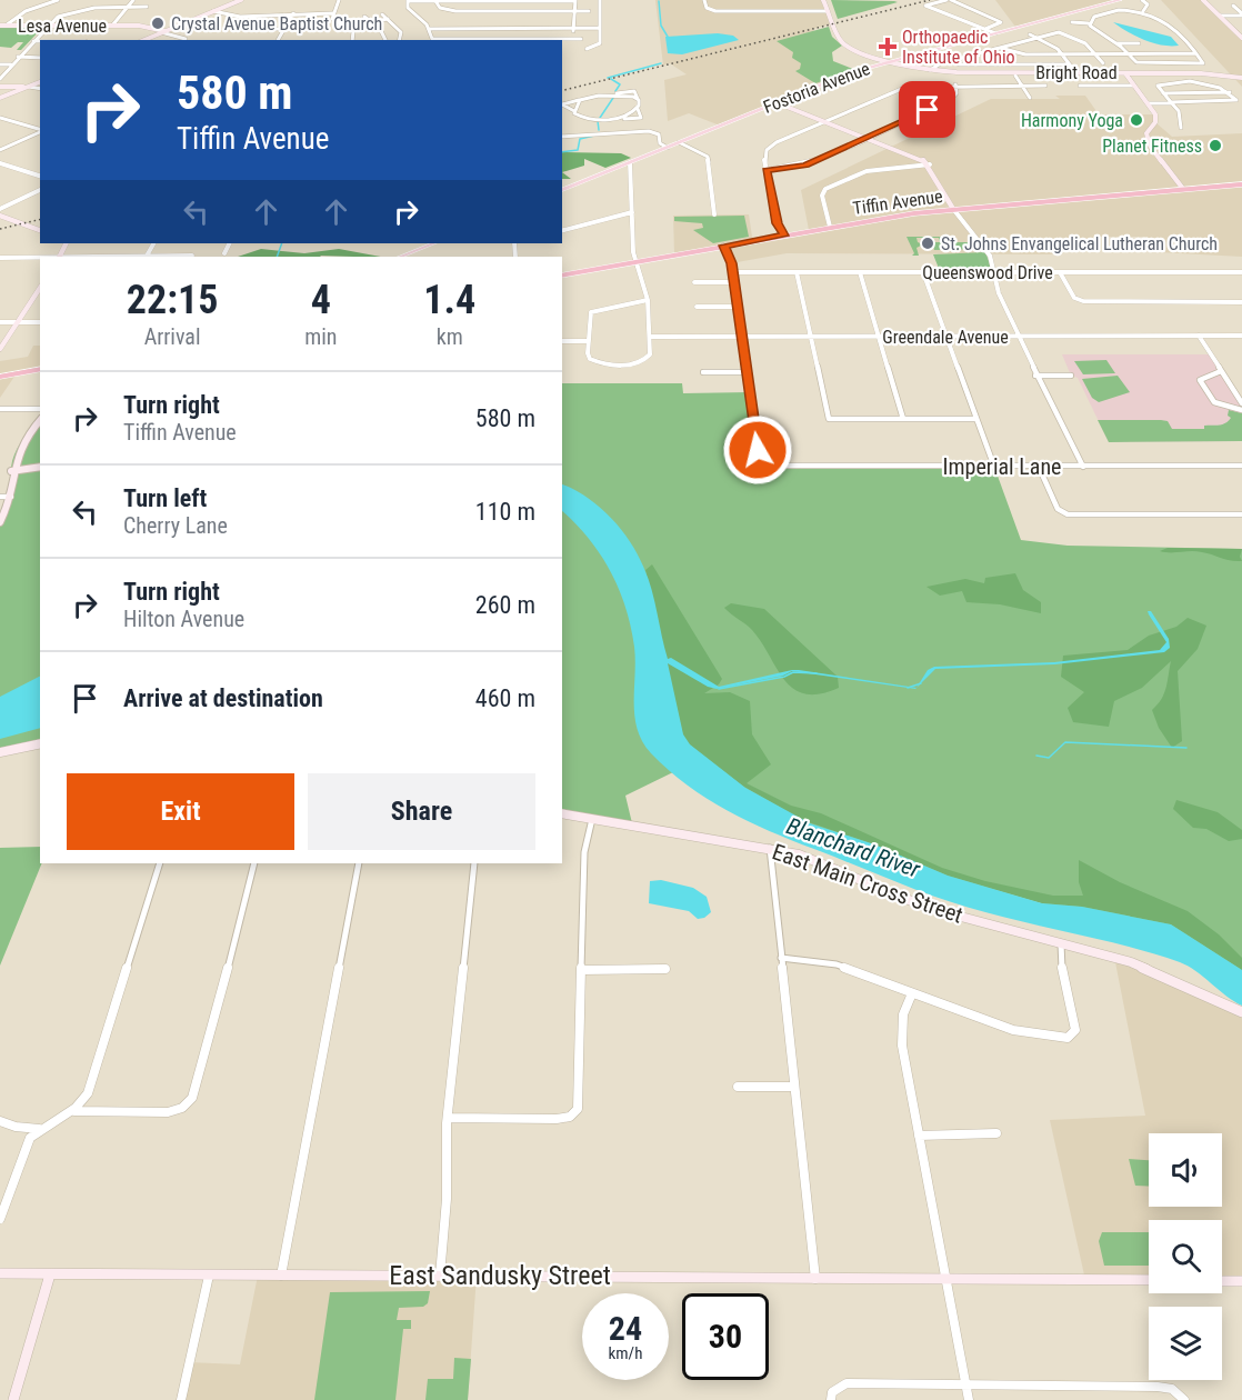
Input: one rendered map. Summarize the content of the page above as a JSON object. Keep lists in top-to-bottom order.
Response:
{
  "streets": {
    "highway": ["Tiffin Avenue"],
    "main road": [
      "Lesa Avenue",
      "Bright Road",
      "Fostoria Avenue",
      "East Main Cross Street",
      "East Sandusky Street"
    ],
    "street": ["Queenswood Drive", "Greendale Avenue", "Imperial Lane"]
  },
  "crossings": [
    ["Bright Road", "Fostoria Avenue"]
  ],
  "water": ["Blanchard River"],
  "places": {
    "other": [
      "Crystal Avenue Baptist Church",
      "Harmony Yoga",
      "Planet Fitness",
      "St. Johns Envangelical Lutheran Church"
    ],
    "health": ["Orthopaedic Institute of Ohio"]
  },
  "page": {
    "turn": ["580 m", "Tiffin Avenue"],
    "eta": [
      "22:15",
      "Arrival",
      "4",
      "min",
      "1.4",
      "km"
    ],
    "list": [
      {
        "name": "Turn right",
        "note": "Tiffin Avenue",
        "value": "580 m"
      },
      {
        "name": "Turn left",
        "note": "Cherry Lane",
        "value": "110 m"
      },
      {
        "name": "Turn right",
        "note": "Hilton Avenue",
        "value": "260 m"
      },
      {
        "name": "Arrive at destination",
        "value": "460 m"
      }
    ],
    "buttons": ["Exit", "Share"],
    "speed": "24 km/h",
    "limit": "30"
  }
}
